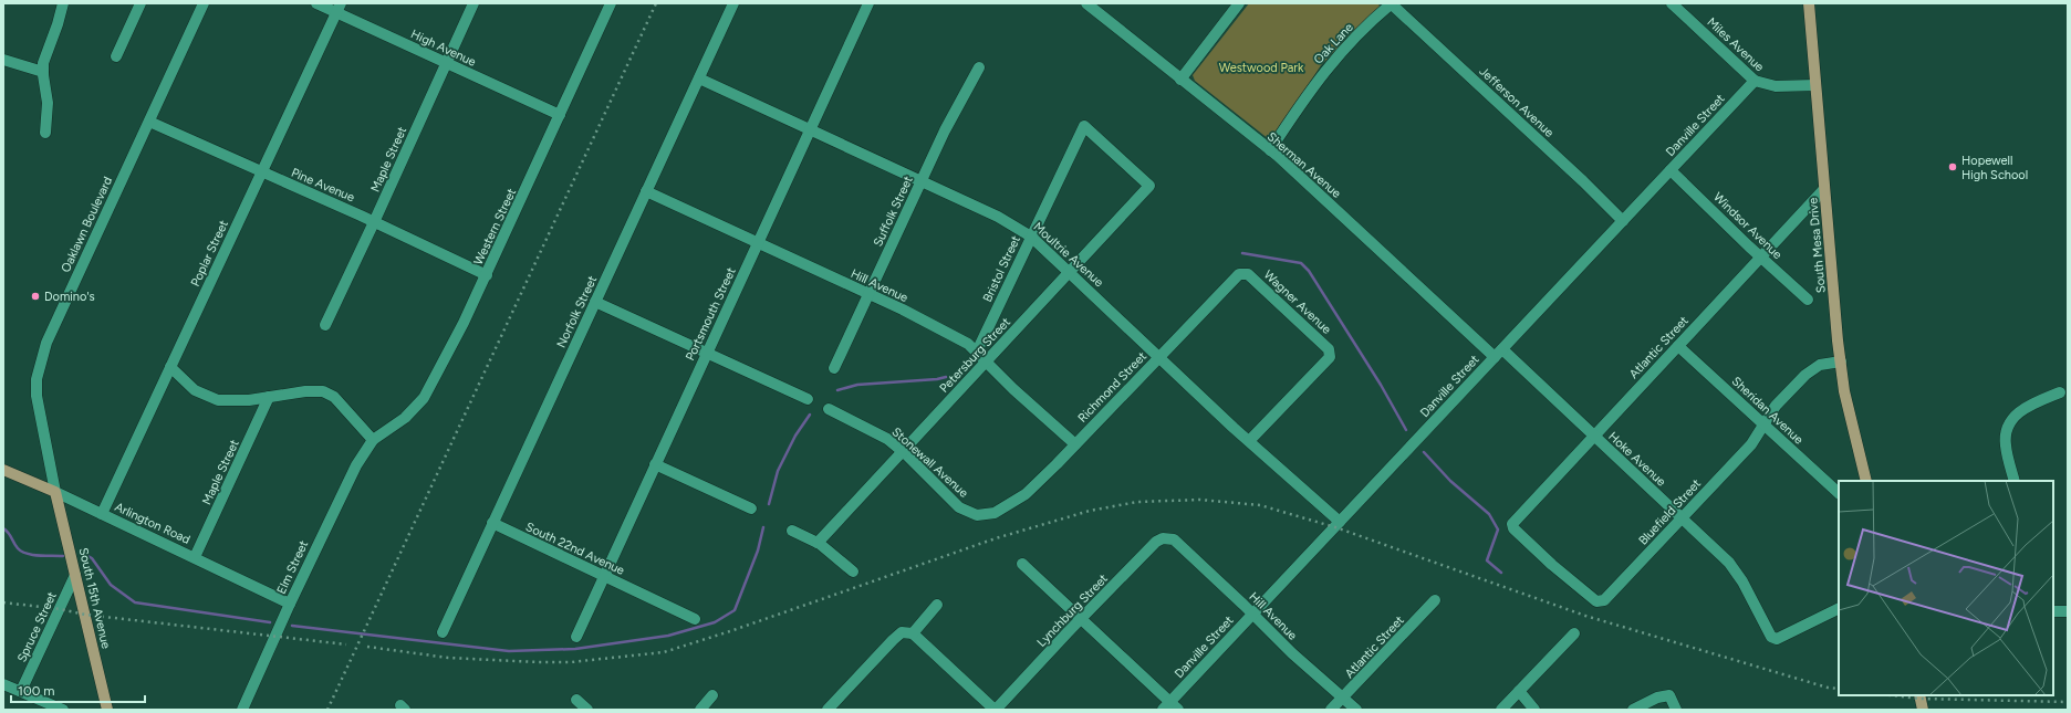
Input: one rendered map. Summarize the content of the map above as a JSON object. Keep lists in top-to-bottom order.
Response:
{
  "streets": {
    "main road": ["South Mesa Drive", "Arlington Road", "South 15th Avenue"],
    "street": [
      "Oak Lane",
      "Miles Avenue",
      "High Avenue",
      "Jefferson Avenue",
      "Danville Street",
      "Maple Street",
      "Sherman Avenue",
      "Pine Avenue",
      "Suffolk Street",
      "Oaklawn Boulevard",
      "Windsor Avenue",
      "Western Street",
      "Poplar Street",
      "Moultrie Avenue",
      "Bristol Street",
      "Hill Avenue",
      "Wagner Avenue",
      "Norfolk Street",
      "Portsmouth Street",
      "Atlantic Street",
      "Petersburg Street",
      "Richmond Street",
      "Sheridan Avenue",
      "Hoke Avenue",
      "Stonewall Avenue",
      "Bluefield Street",
      "South 22nd Avenue",
      "Elm Street",
      "Lynchburg Street",
      "Spruce Street"
    ]
  },
  "crossings": [
    ["Oak Lane", "Jefferson Avenue"],
    ["Oak Lane", "Sherman Avenue"],
    ["Miles Avenue", "Danville Street"],
    ["Miles Avenue", "South Mesa Drive"],
    ["High Avenue", "Maple Street"],
    ["High Avenue", "Western Street"],
    ["High Avenue", "Poplar Street"],
    ["Jefferson Avenue", "Danville Street"],
    ["Danville Street", "Sherman Avenue"],
    ["Danville Street", "Windsor Avenue"],
    ["Danville Street", "Moultrie Avenue"],
    ["Danville Street", "Hill Avenue"],
    ["Danville Street", "Hoke Avenue"],
    ["Maple Street", "Pine Avenue"],
    ["Maple Street", "Arlington Road"],
    ["Sherman Avenue", "Hoke Avenue"],
    ["Pine Avenue", "Oaklawn Boulevard"],
    ["Pine Avenue", "Western Street"],
    ["Pine Avenue", "Poplar Street"],
    ["Suffolk Street", "Moultrie Avenue"],
    ["Suffolk Street", "Hill Avenue"],
    ["Oaklawn Boulevard", "Arlington Road"],
    ["Oaklawn Boulevard", "South 15th Avenue"],
    ["Windsor Avenue", "Atlantic Street"],
    ["Western Street", "Elm Street"],
    ["South Mesa Drive", "Atlantic Street"],
    ["South Mesa Drive", "Bluefield Street"],
    ["Poplar Street", "Arlington Road"],
    ["Moultrie Avenue", "Bristol Street"],
    ["Moultrie Avenue", "Wagner Avenue"],
    ["Moultrie Avenue", "Norfolk Street"],
    ["Moultrie Avenue", "Portsmouth Street"],
    ["Moultrie Avenue", "Petersburg Street"],
    ["Moultrie Avenue", "Richmond Street"],
    ["Bristol Street", "Hill Avenue"],
    ["Bristol Street", "Petersburg Street"],
    ["Hill Avenue", "Norfolk Street"],
    ["Hill Avenue", "Portsmouth Street"],
    ["Hill Avenue", "Atlantic Street"],
    ["Hill Avenue", "Petersburg Street"],
    ["Hill Avenue", "Richmond Street"],
    ["Hill Avenue", "Lynchburg Street"],
    ["Wagner Avenue", "Richmond Street"],
    ["Norfolk Street", "South 22nd Avenue"],
    ["Portsmouth Street", "South 22nd Avenue"],
    ["Atlantic Street", "Sheridan Avenue"],
    ["Atlantic Street", "Hoke Avenue"],
    ["Atlantic Street", "Bluefield Street"],
    ["Petersburg Street", "Stonewall Avenue"],
    ["Richmond Street", "Stonewall Avenue"],
    ["Sheridan Avenue", "Bluefield Street"],
    ["Hoke Avenue", "Bluefield Street"],
    ["Arlington Road", "Elm Street"],
    ["Arlington Road", "South 15th Avenue"],
    ["South 15th Avenue", "Spruce Street"]
  ],
  "parks": ["Westwood Park"],
  "places": ["Hopewell High School", "Domino's"],
  "scale_bar": "100 m"
}
